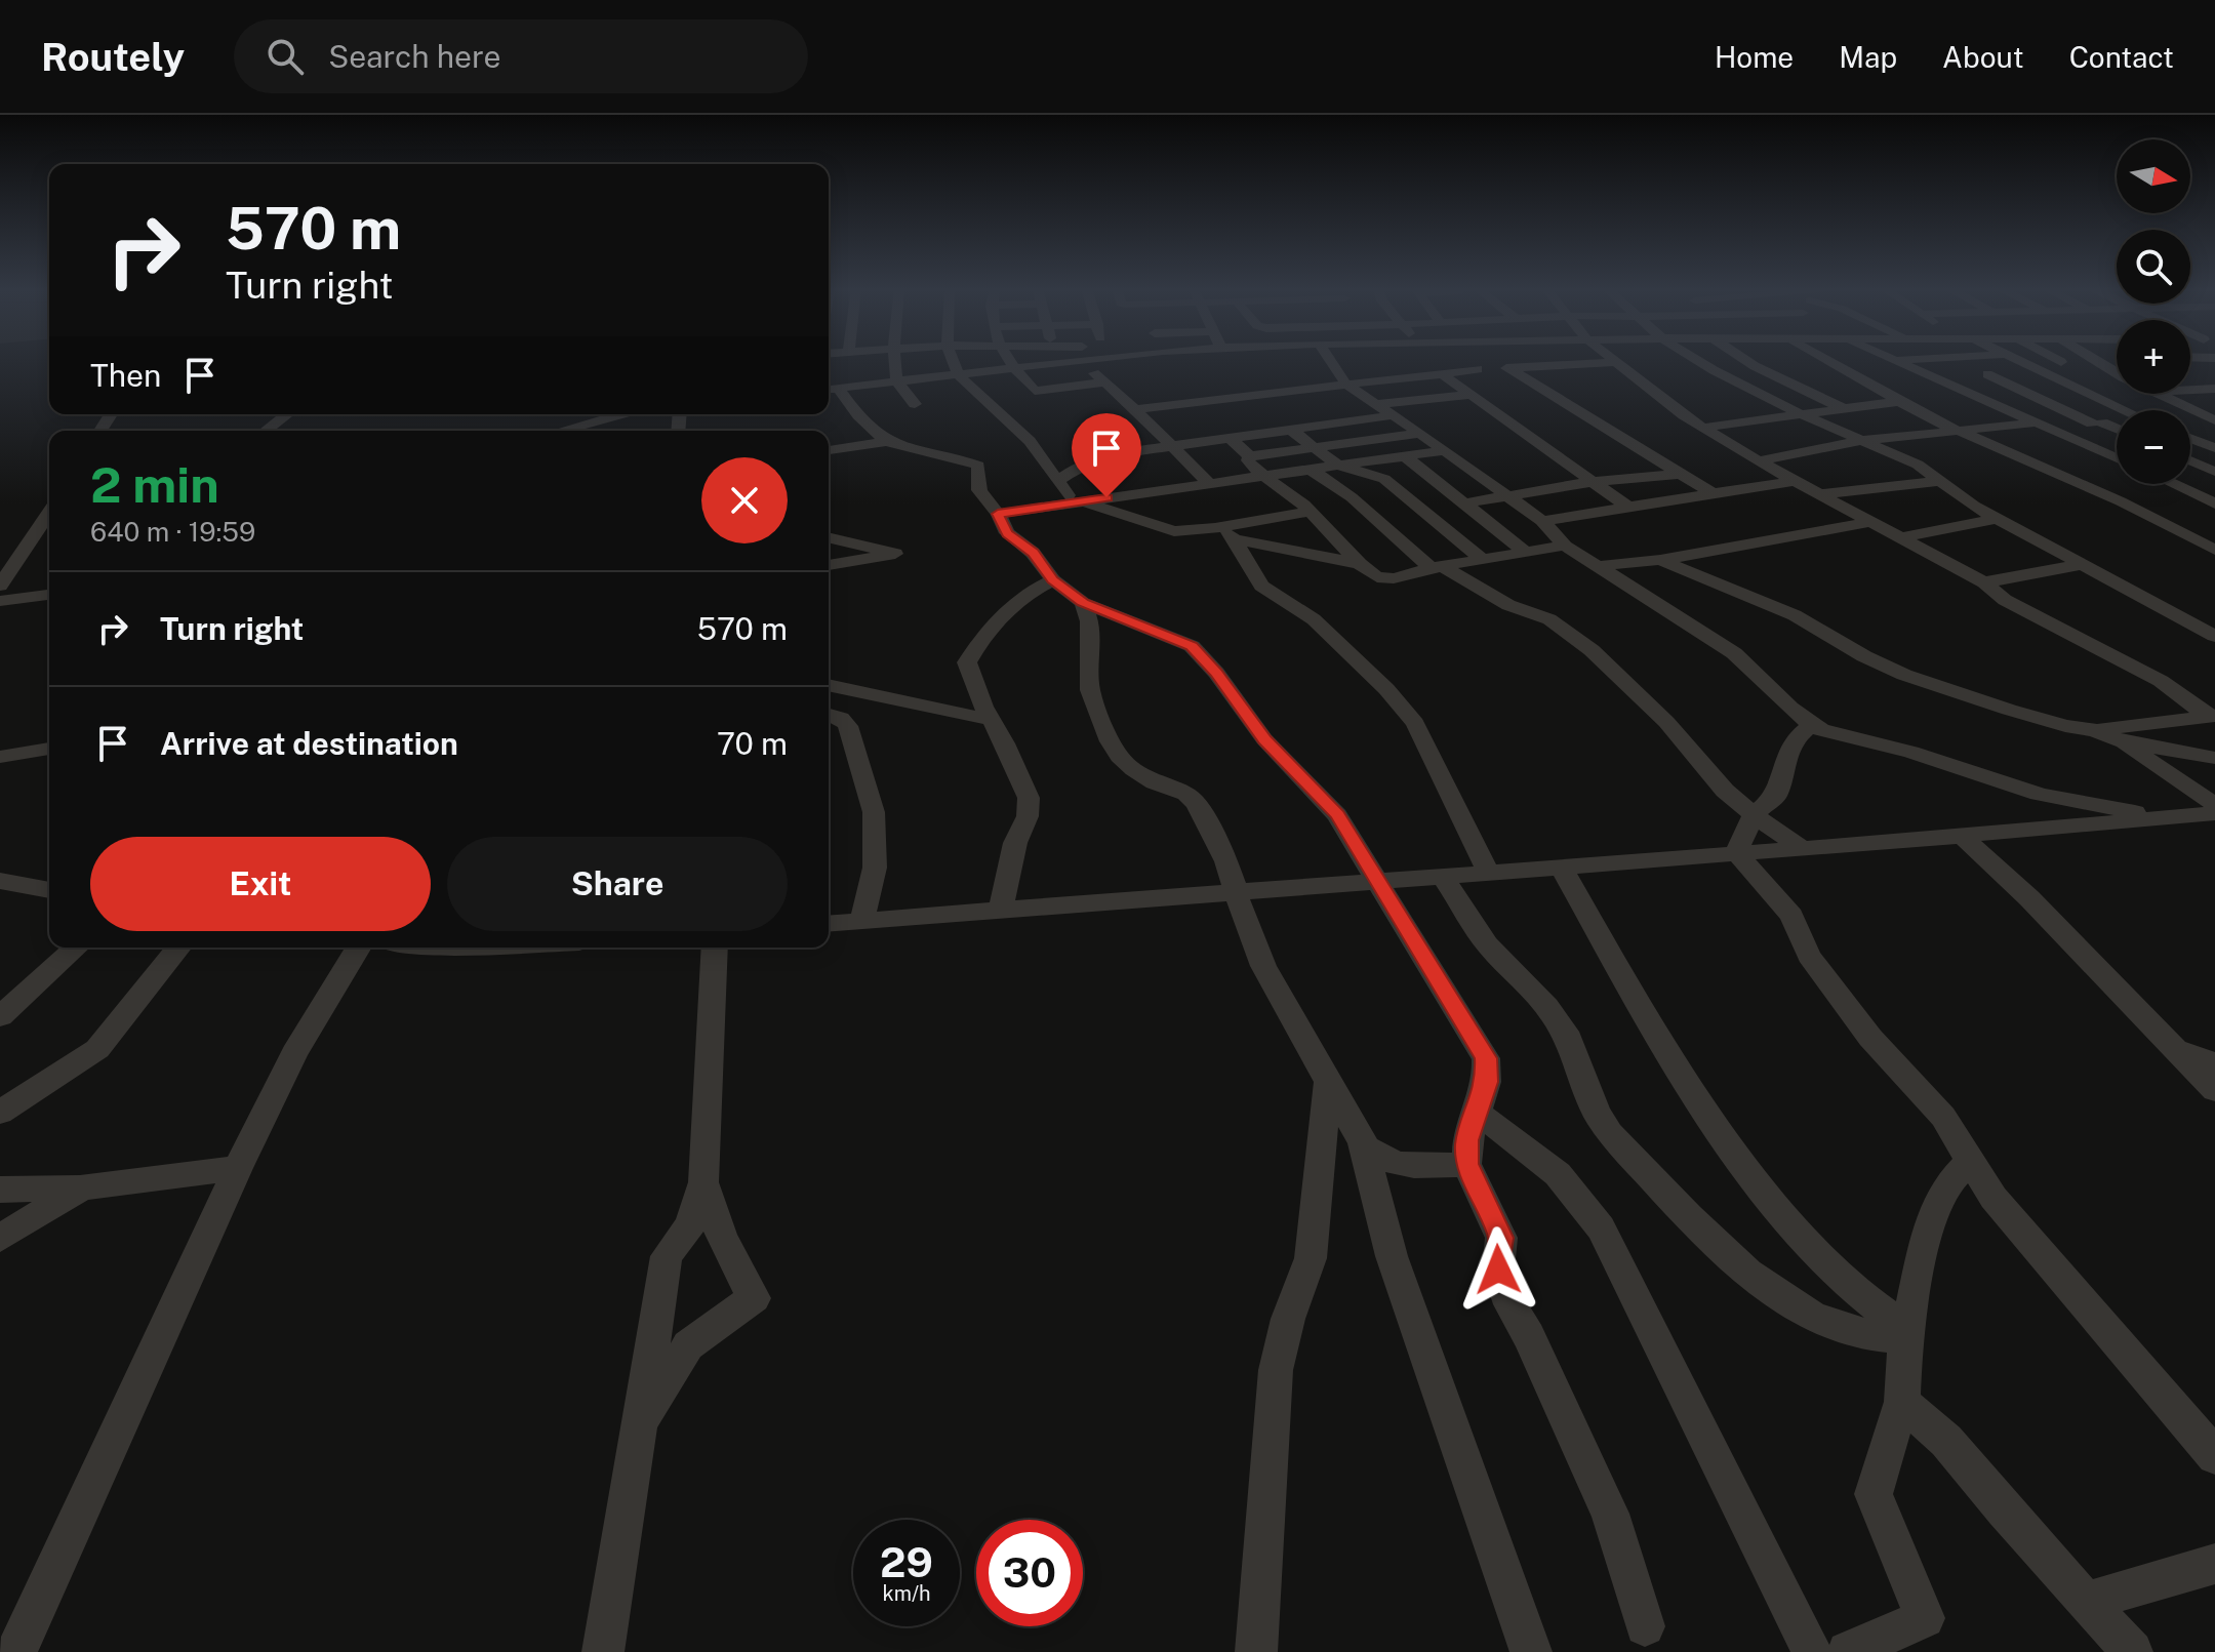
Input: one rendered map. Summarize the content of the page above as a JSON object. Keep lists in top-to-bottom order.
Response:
{
  "north": "right",
  "page": {
    "header": "Routely",
    "search": "Search here",
    "nav": [
      "Home",
      "Map",
      "About",
      "Contact"
    ],
    "map_buttons": ["+", "−"],
    "turn": ["570 m", "Turn right"],
    "then": "Then",
    "heading": ["2 min", "640 m · 19:59"],
    "list": [
      {
        "name": "Turn right",
        "value": "570 m"
      },
      {
        "name": "Arrive at destination",
        "value": "70 m"
      }
    ],
    "buttons": ["Exit", "Share"],
    "speed": "29 km/h",
    "limit": "30"
  }
}
